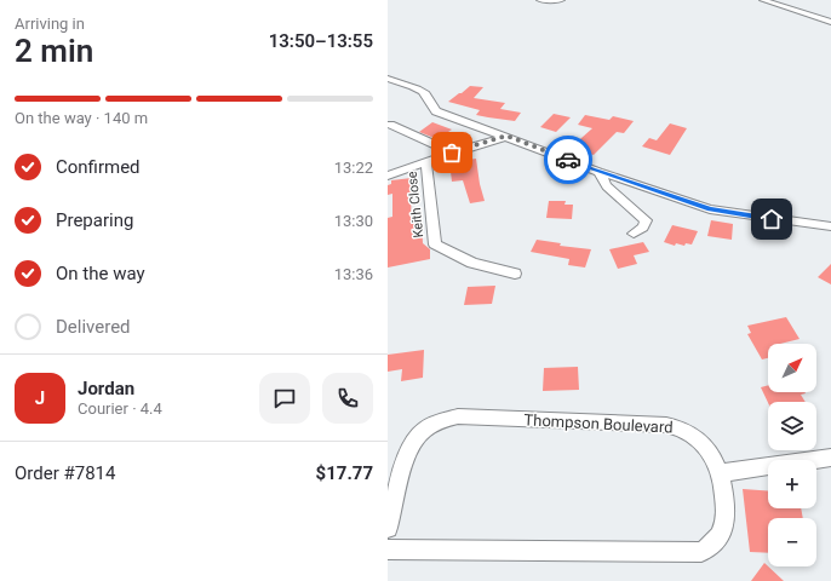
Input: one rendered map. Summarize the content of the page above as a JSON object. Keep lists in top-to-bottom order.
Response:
{
  "streets": {
    "street": ["Keith Close", "Thompson Boulevard"]
  },
  "north": "top right",
  "page": {
    "heading": ["2 min", "Arriving in", "13:50–13:55"],
    "panel": [
      "Jordan",
      "Courier · 4.4",
      "Order #7814",
      "$17.77"
    ],
    "bar": "On the way · 140 m",
    "list": [
      ["Confirmed", "13:22"],
      ["Preparing", "13:30"],
      ["On the way", "13:36"],
      "Delivered"
    ],
    "map_buttons": ["+", "−"],
    "round": "J"
  }
}
